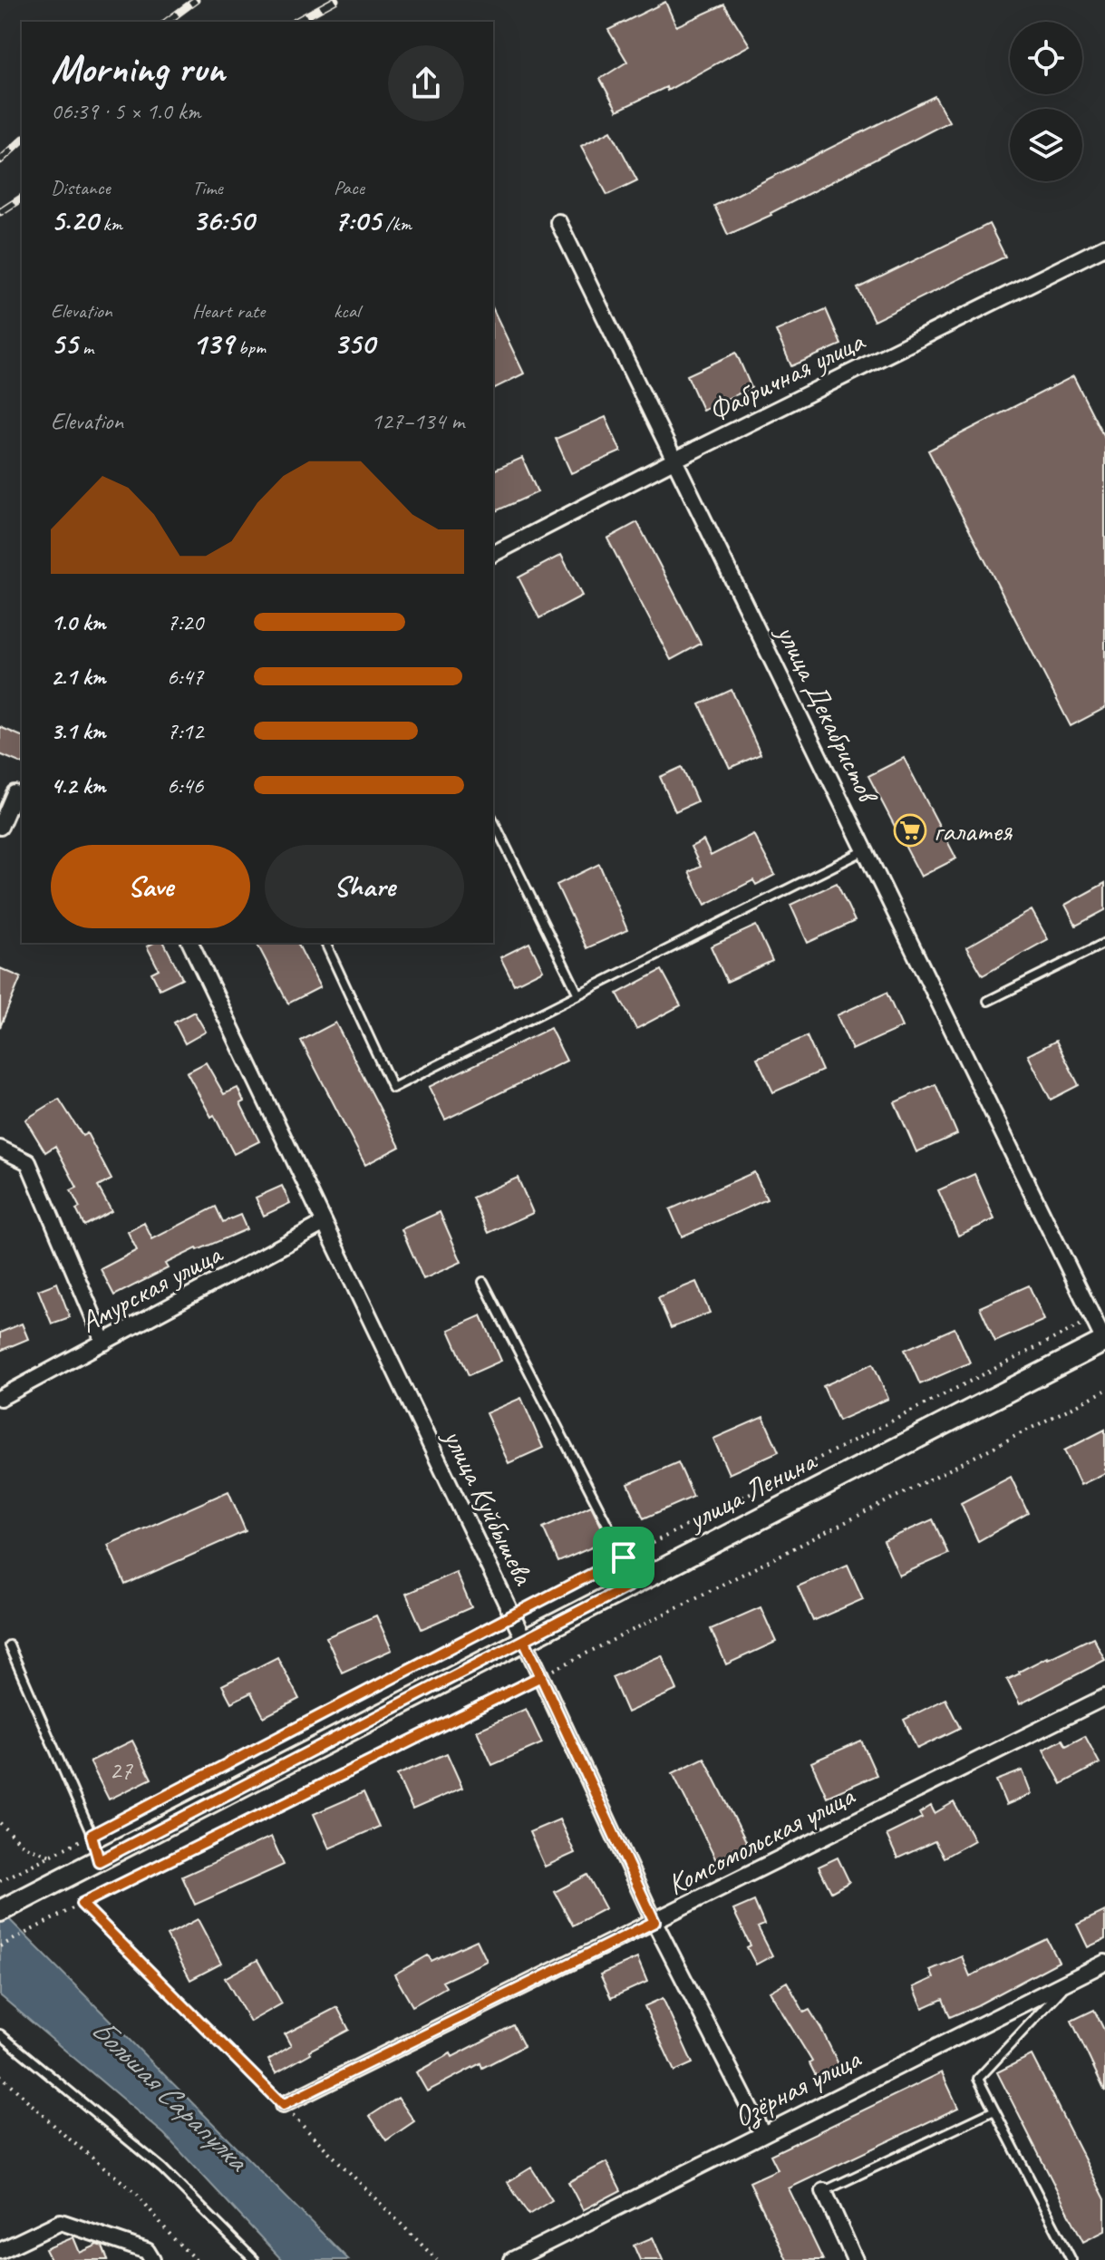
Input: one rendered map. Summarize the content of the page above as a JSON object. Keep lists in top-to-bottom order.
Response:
{
  "streets": {
    "main road": ["улица Ленина"],
    "street": [
      "Фабричная улица",
      "улица Декабристов",
      "Амурская улица",
      "улица Куйбышева",
      "Комсомольская улица",
      "Озёрная улица"
    ]
  },
  "crossings": [
    ["Фабричная улица", "улица Декабристов"],
    ["улица Декабристов", "улица Ленина"],
    ["Амурская улица", "улица Куйбышева"],
    ["улица Ленина", "улица Куйбышева"],
    ["улица Куйбышева", "Комсомольская улица"],
    ["улица Куйбышева", "Озёрная улица"]
  ],
  "water": ["Большая Сарапулка"],
  "places": {
    "supermarket": ["галатея"]
  },
  "house_numbers": ["27"],
  "page": {
    "heading": ["Morning run", "06:39 · 5 × 1.0 km"],
    "stats": [
      ["Distance", "5.20 km"],
      ["Time", "36:50"],
      ["Pace", "7:05 /km"],
      ["Elevation", "55 m"],
      ["Heart rate", "139 bpm"],
      ["kcal", "350"]
    ],
    "chart": ["Elevation", "127–134 m"],
    "list": [
      {
        "name": "1.0 km",
        "note": "7:20"
      },
      {
        "name": "2.1 km",
        "note": "6:47"
      },
      {
        "name": "3.1 km",
        "note": "7:12"
      },
      {
        "name": "4.2 km",
        "note": "6:46"
      }
    ],
    "buttons": ["Save", "Share"]
  }
}
